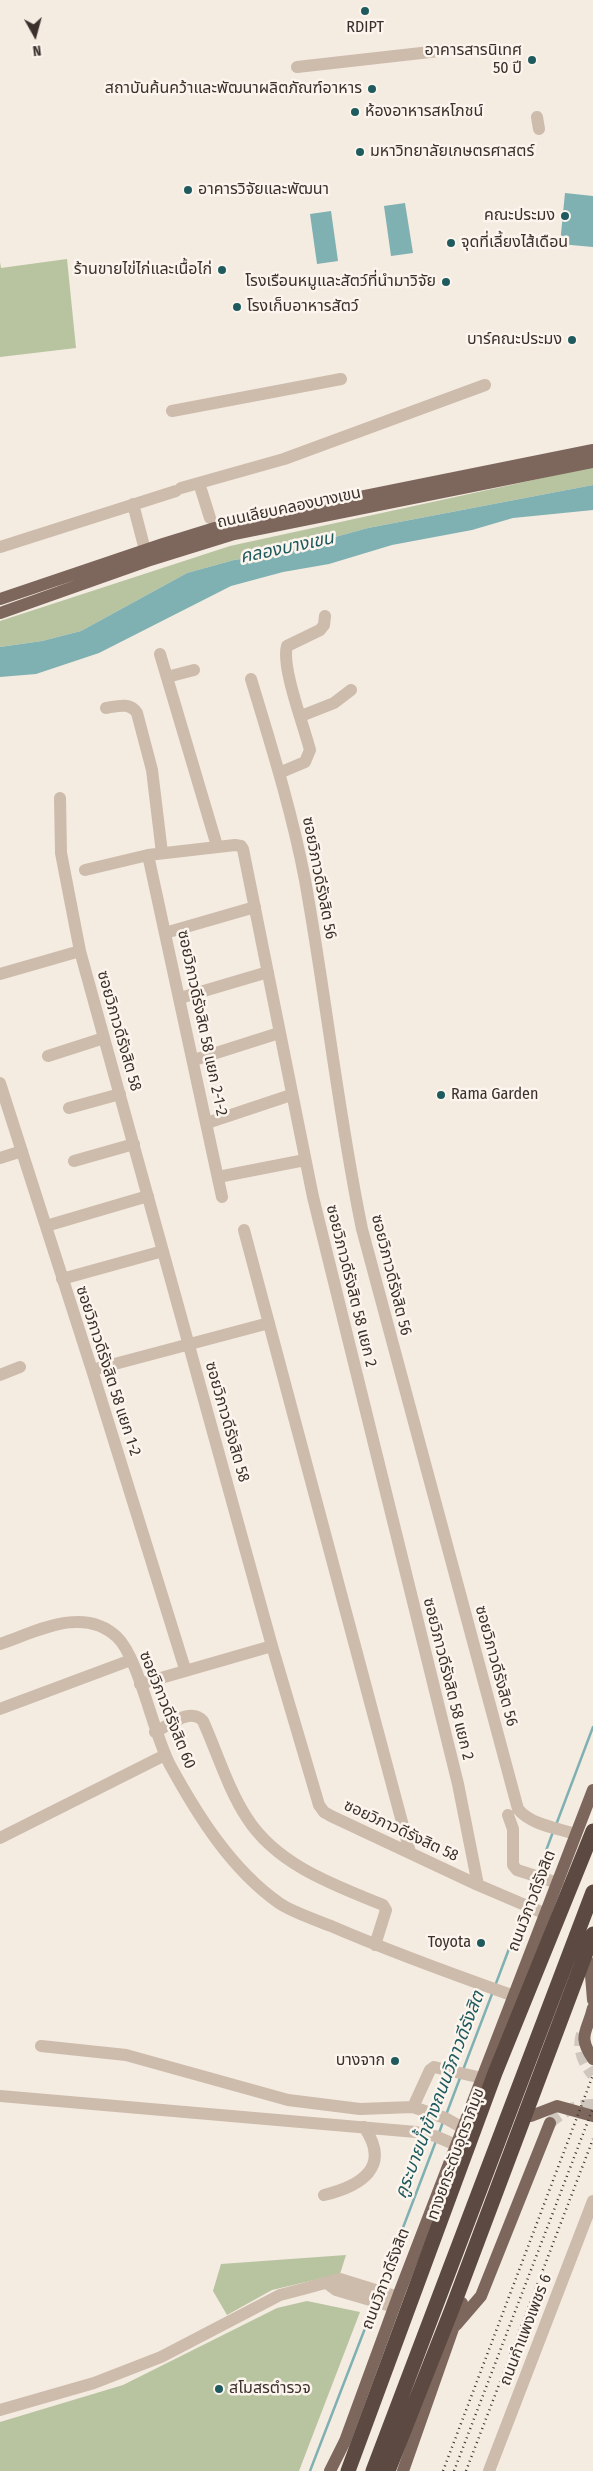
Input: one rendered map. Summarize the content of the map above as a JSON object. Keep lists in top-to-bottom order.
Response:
{
  "streets": {
    "highway": ["ถนนวิภาวดีรังสิต", "ทางยกระดับอุตราภิมุข"],
    "main road": ["ถนนเลียบคลองบางเขน"],
    "street": [
      "ซอยวิภาวดีรังสิต 56",
      "ซอยวิภาวดีรังสิต 58 แยก 2-1-2",
      "ซอยวิภาวดีรังสิต 58",
      "ซอยวิภาวดีรังสิต 58 แยก 2",
      "ซอยวิภาวดีรังสิต 58 แยก 1-2",
      "ซอยวิภาวดีรังสิต 60",
      "ถนนกำแพงเพชร 6"
    ]
  },
  "crossings": [
    ["ซอยวิภาวดีรังสิต 56", "ถนนวิภาวดีรังสิต"],
    ["ซอยวิภาวดีรังสิต 58 แยก 2-1-2", "ซอยวิภาวดีรังสิต 58 แยก 2"],
    ["ซอยวิภาวดีรังสิต 58", "ซอยวิภาวดีรังสิต 58 แยก 2"],
    ["ซอยวิภาวดีรังสิต 58", "ถนนวิภาวดีรังสิต"],
    ["ซอยวิภาวดีรังสิต 60", "ถนนวิภาวดีรังสิต"]
  ],
  "water": ["คลองบางเขน", "คูระบายน้ำข้างถนนวิภาวดีรังสิต"],
  "places": [
    "RDIPT",
    "อาคารสารนิเทศ 50 ปี",
    "สถาบันค้นคว้าและพัฒนาผลิตภัณฑ์อาหาร",
    "ห้องอาหารสหโภชน์",
    "มหาวิทยาลัยเกษตรศาสตร์",
    "อาคารวิจัยและพัฒนา",
    "คณะประมง",
    "จุดที่เลี้ยงไส้เดือน",
    "ร้านขายไข่ไก่และเนื้อไก่",
    "โรงเรือนหมูและสัตว์ที่นำมาวิจัย",
    "โรงเก็บอาหารสัตว์",
    "บาร์คณะประมง",
    "Rama Garden",
    "Toyota",
    "บางจาก",
    "สโมสรตำรวจ"
  ],
  "north": "bottom"
}
